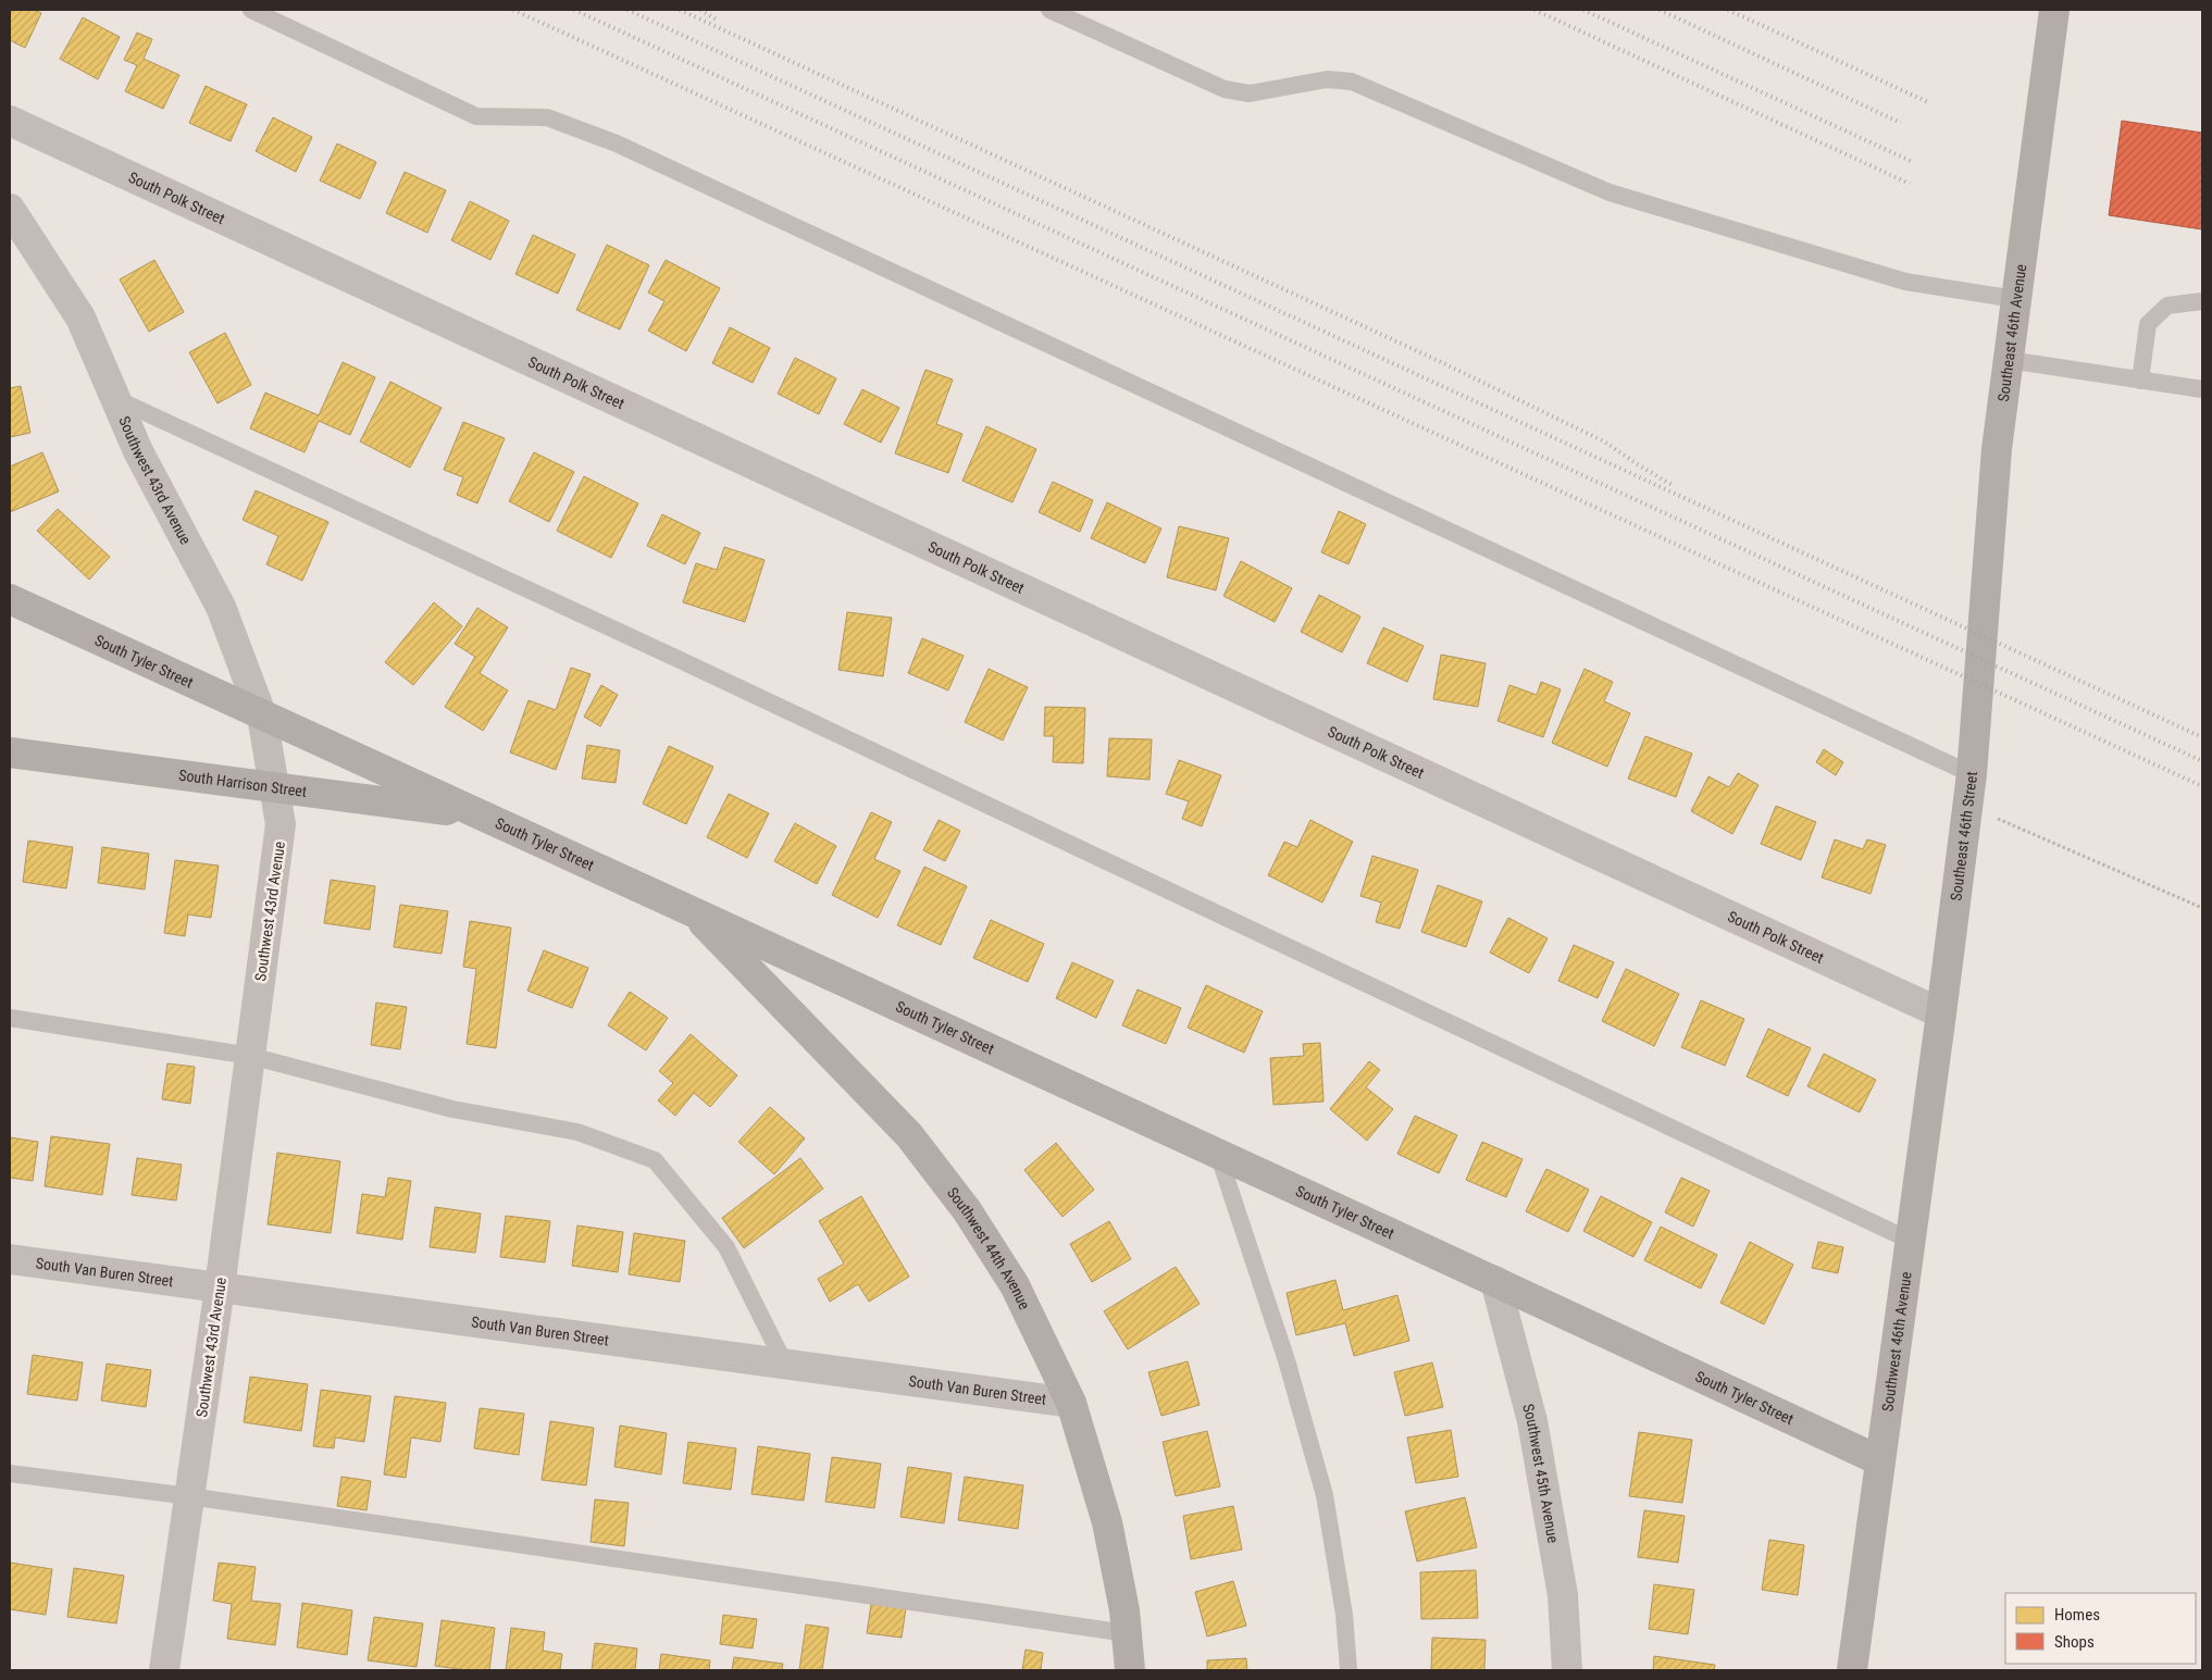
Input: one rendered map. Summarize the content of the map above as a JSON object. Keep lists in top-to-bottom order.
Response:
{
  "streets": {
    "main road": [
      "Southeast 46th Avenue",
      "South Tyler Street",
      "South Harrison Street",
      "Southeast 46th Street",
      "Southwest 44th Avenue",
      "Southwest 46th Avenue"
    ],
    "street": [
      "South Polk Street",
      "Southwest 43rd Avenue",
      "South Van Buren Street",
      "Southwest 45th Avenue"
    ]
  },
  "crossings": [
    ["South Polk Street", "Southeast 46th Street"],
    ["South Polk Street", "Southwest 46th Avenue"],
    ["Southeast 46th Avenue", "Southeast 46th Street"],
    ["Southwest 43rd Avenue", "South Tyler Street"],
    ["Southwest 43rd Avenue", "South Harrison Street"],
    ["Southwest 43rd Avenue", "South Van Buren Street"],
    ["South Tyler Street", "South Harrison Street"],
    ["South Tyler Street", "Southwest 44th Avenue"],
    ["South Tyler Street", "Southwest 46th Avenue"],
    ["South Tyler Street", "Southwest 45th Avenue"],
    ["Southeast 46th Street", "Southwest 46th Avenue"],
    ["Southwest 44th Avenue", "South Van Buren Street"]
  ],
  "legend": ["Homes", "Shops"]
}
